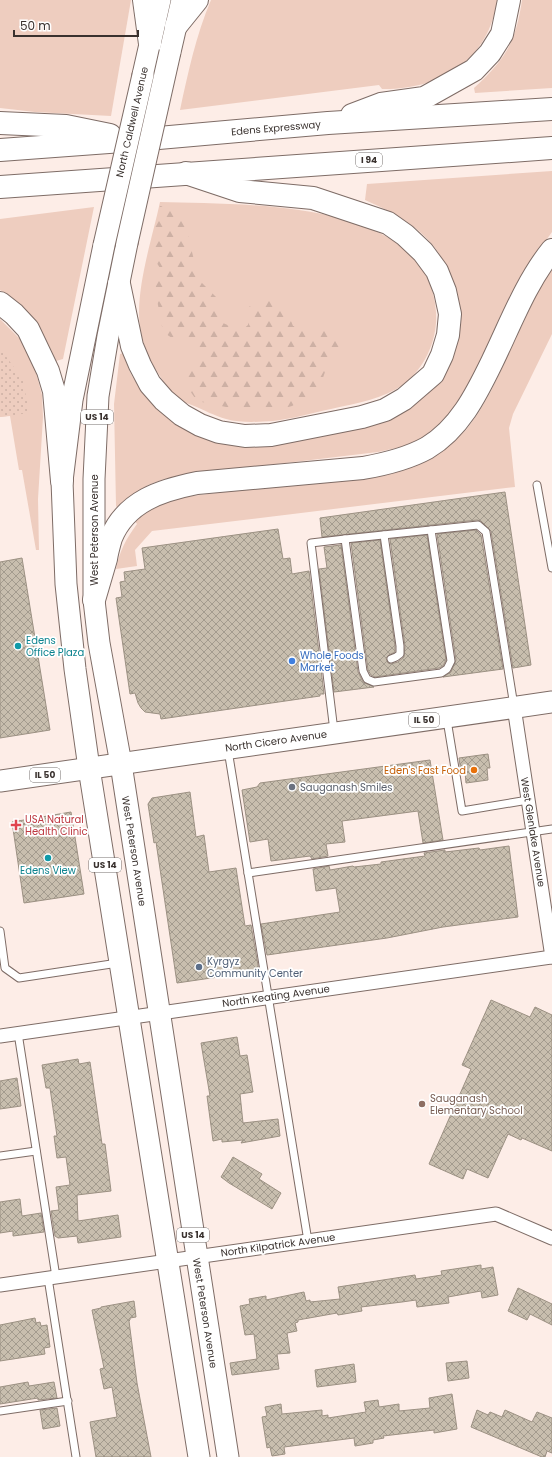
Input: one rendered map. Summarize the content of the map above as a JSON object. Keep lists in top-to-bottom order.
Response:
{
  "streets": {
    "highway": ["Edens Expressway", "I 94"],
    "main road": [
      "North Caldwell Avenue",
      "US 14",
      "West Peterson Avenue",
      "IL 50",
      "North Cicero Avenue"
    ],
    "street": ["West Glenlake Avenue", "North Keating Avenue", "North Kilpatrick Avenue"]
  },
  "crossings": [
    ["North Caldwell Avenue", "US 14"],
    ["US 14", "West Peterson Avenue"],
    ["US 14", "North Cicero Avenue"],
    ["US 14", "North Keating Avenue"],
    ["US 14", "North Kilpatrick Avenue"],
    ["West Peterson Avenue", "North Cicero Avenue"],
    ["West Peterson Avenue", "North Keating Avenue"],
    ["West Peterson Avenue", "North Kilpatrick Avenue"],
    ["North Cicero Avenue", "West Glenlake Avenue"],
    ["West Glenlake Avenue", "North Keating Avenue"]
  ],
  "places": {
    "other": [
      "Edens Office Plaza",
      "Whole Foods Market",
      "Eden's Fast Food",
      "Sauganash Smiles",
      "Edens View",
      "Kyrgyz Community Center",
      "Sauganash Elementary School"
    ],
    "health": ["USA Natural Health Clinic"]
  },
  "scale_bar": "50 m"
}
